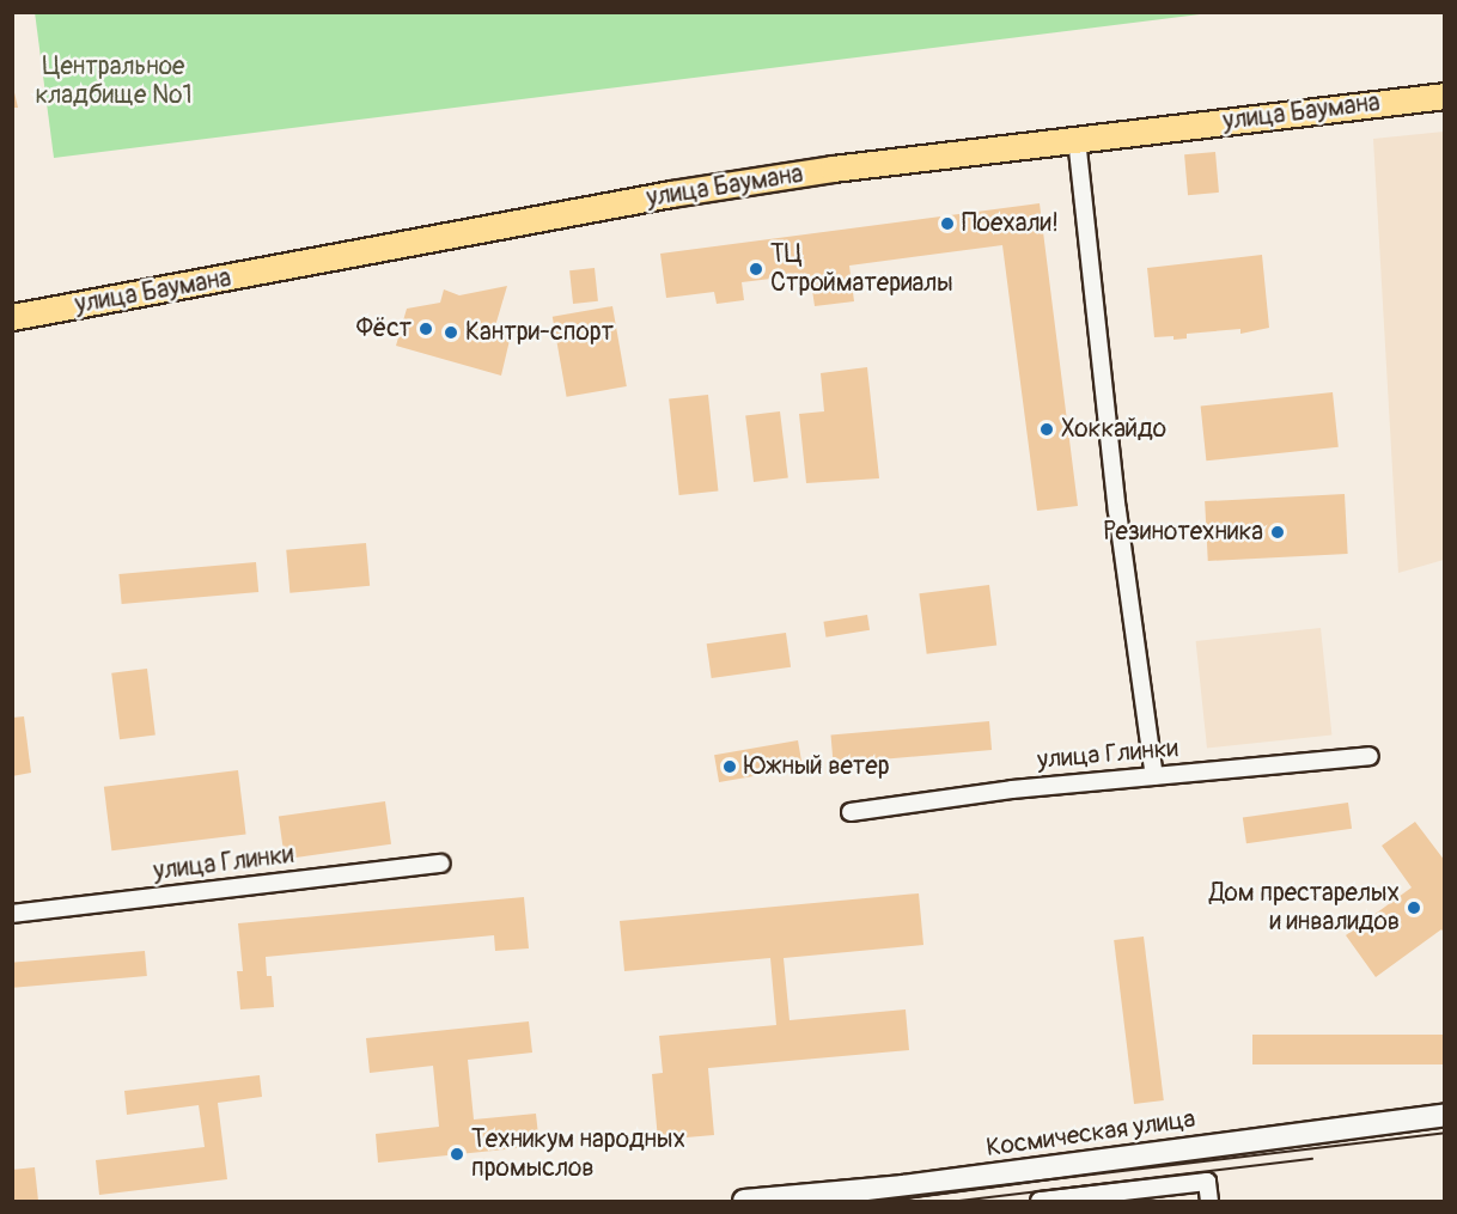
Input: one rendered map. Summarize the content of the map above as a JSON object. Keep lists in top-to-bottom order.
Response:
{
  "streets": {
    "main road": ["улица Баумана", "Космическая улица"],
    "street": ["улица Глинки"]
  },
  "parks": ["Центральное кладбище №1"],
  "places": [
    "Поехали!",
    "ТЦ Стройматериалы",
    "Фёст",
    "Кантри-спорт",
    "Хоккайдо",
    "Резинотехника",
    "Южный ветер",
    "Дом престарелых и инвалидов",
    "Техникум народных промыслов"
  ]
}
